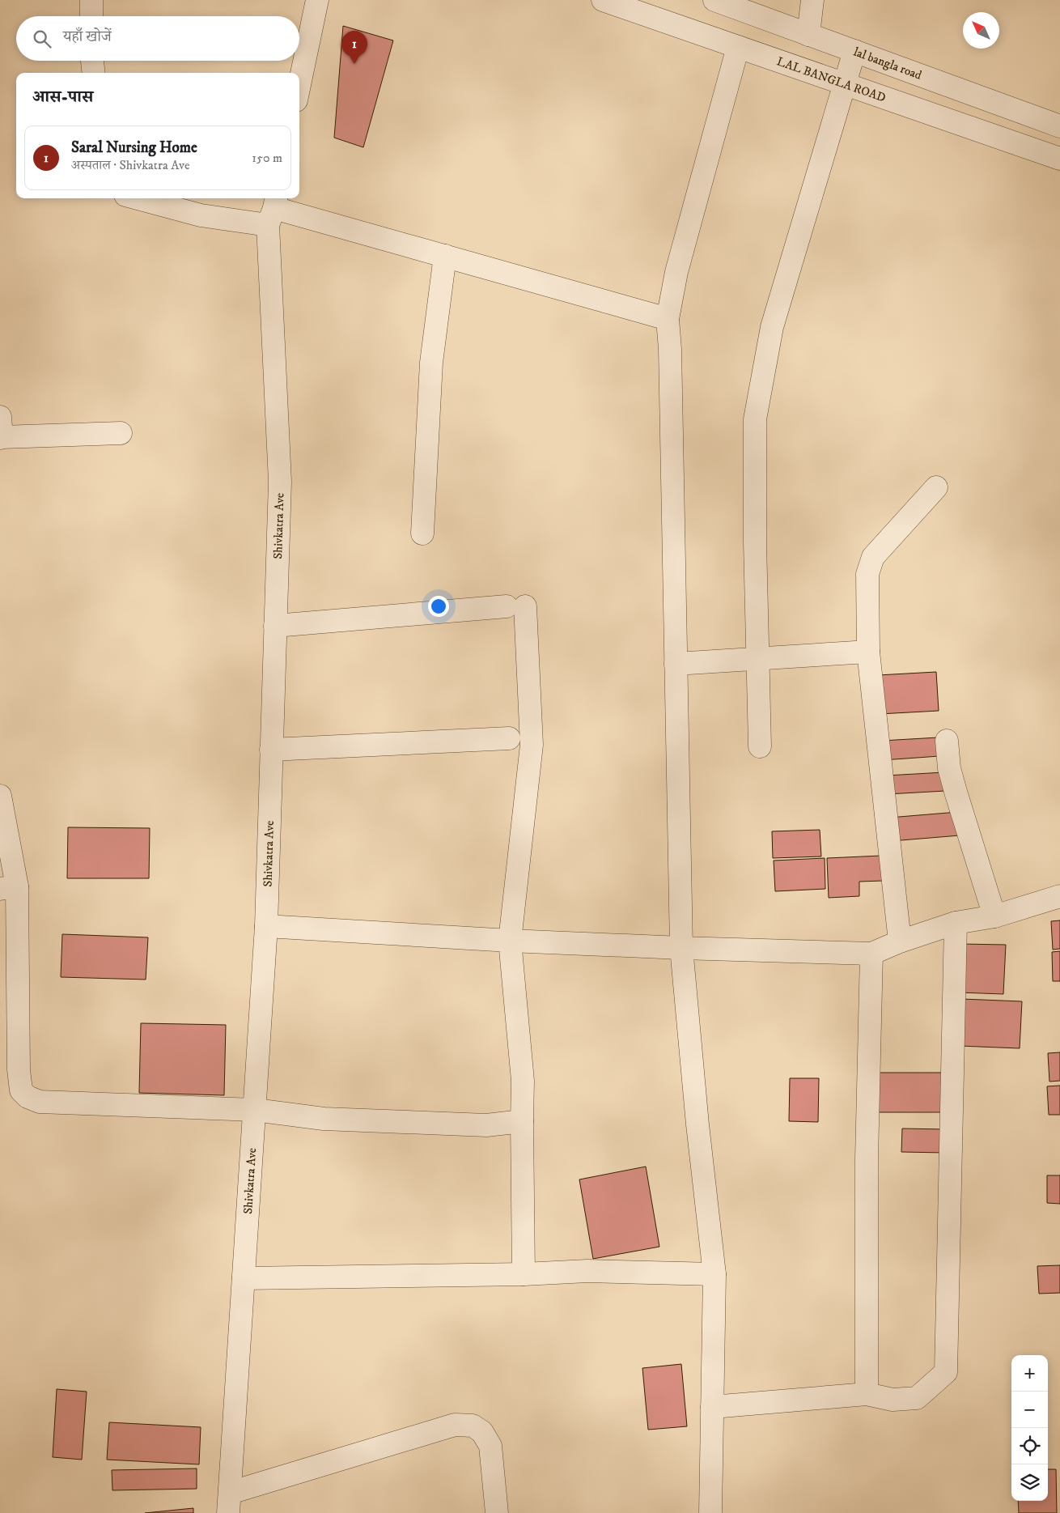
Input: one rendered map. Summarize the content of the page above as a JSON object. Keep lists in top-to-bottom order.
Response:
{
  "streets": {
    "street": ["lal bangla road", "LAL BANGLA ROAD", "Shivkatra Ave"]
  },
  "north": "top left",
  "page": {
    "search": "यहाँ खोजें",
    "pins": "1",
    "heading": "आस-पास",
    "list": [
      {
        "mark": "1",
        "name": "Saral Nursing Home",
        "note": "अस्पताल · Shivkatra Ave",
        "value": "150 m"
      }
    ],
    "map_buttons": ["+", "−"]
  }
}
